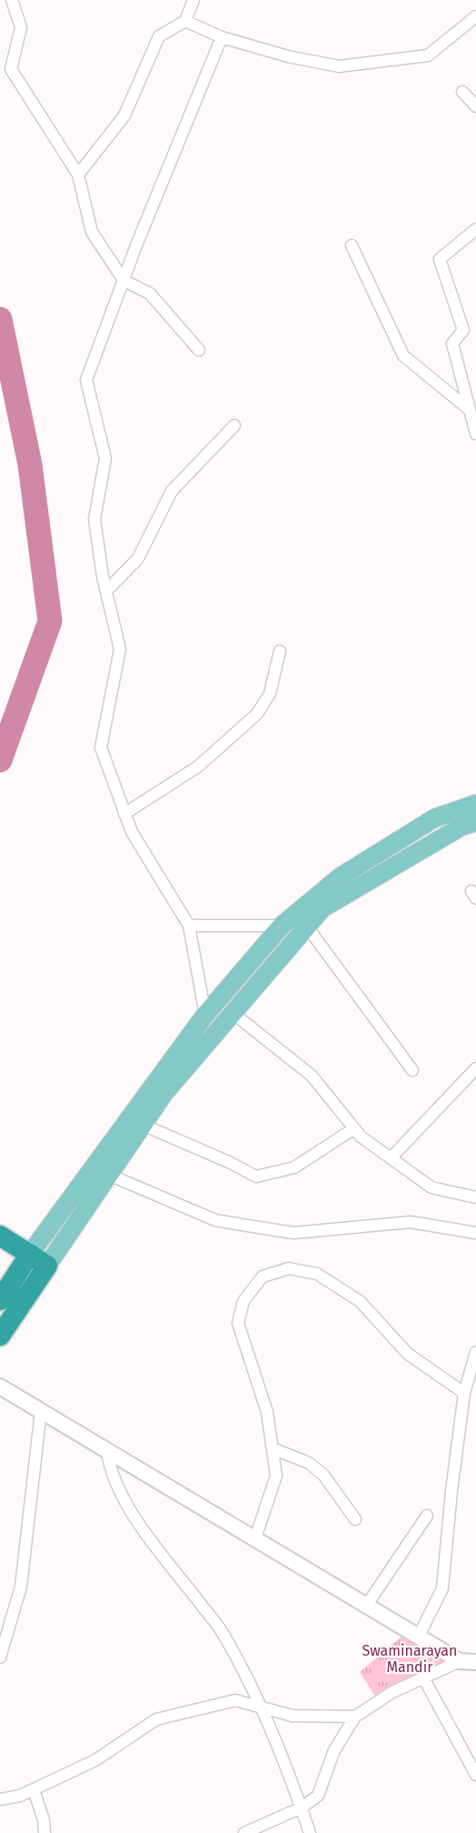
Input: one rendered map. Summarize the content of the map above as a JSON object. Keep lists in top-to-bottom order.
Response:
{
  "parks": ["Swaminarayan Mandir"]
}
